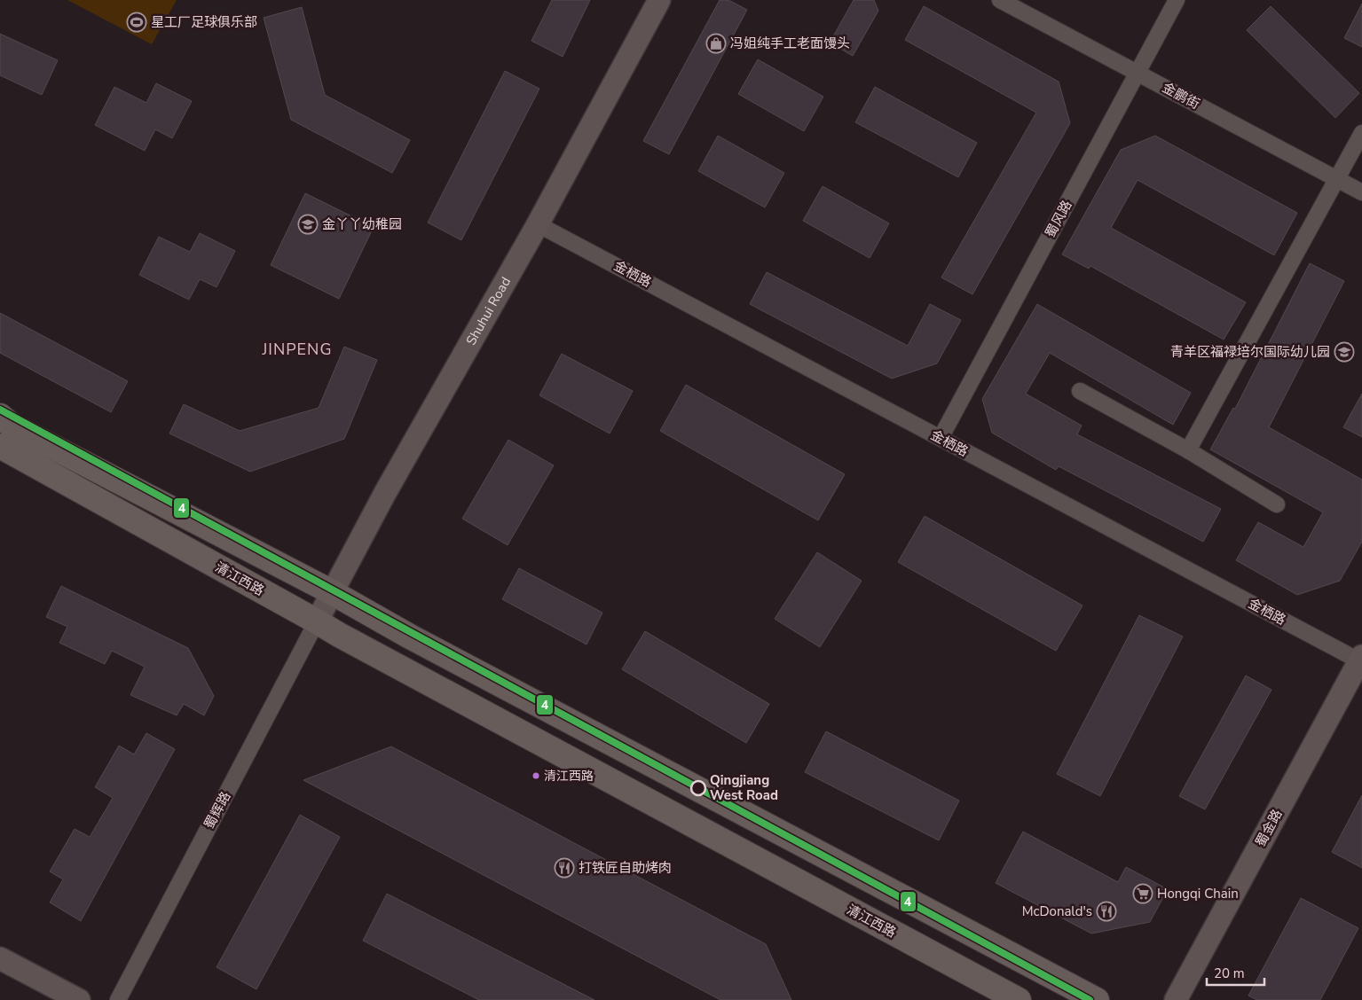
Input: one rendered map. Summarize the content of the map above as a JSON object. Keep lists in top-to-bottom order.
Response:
{
  "streets": {
    "main road": ["清江西路"],
    "street": [
      "金鹏街",
      "蜀风路",
      "金栖路",
      "Shuhui Road",
      "蜀辉路",
      "蜀金路"
    ]
  },
  "crossings": [
    ["金鹏街", "蜀风路"],
    ["蜀风路", "金栖路"],
    ["金栖路", "Shuhui Road"],
    ["金栖路", "蜀金路"],
    ["Shuhui Road", "清江西路"],
    ["Shuhui Road", "蜀辉路"],
    ["清江西路", "蜀辉路"]
  ],
  "districts": ["JINPENG"],
  "places": {
    "sports": ["星工厂足球俱乐部"],
    "shop": ["冯姐纯手工老面馒头"],
    "school or university": ["金丫丫幼稚园", "青羊区福禄培尔国际幼儿园"],
    "other": ["清江西路", "Qingjiang West Road"],
    "restaurant": ["打铁匠自助烤肉", "McDonald's"],
    "supermarket": ["Hongqi Chain"]
  },
  "lines": ["transit line 4"],
  "scale_bar": "20 m"
}
